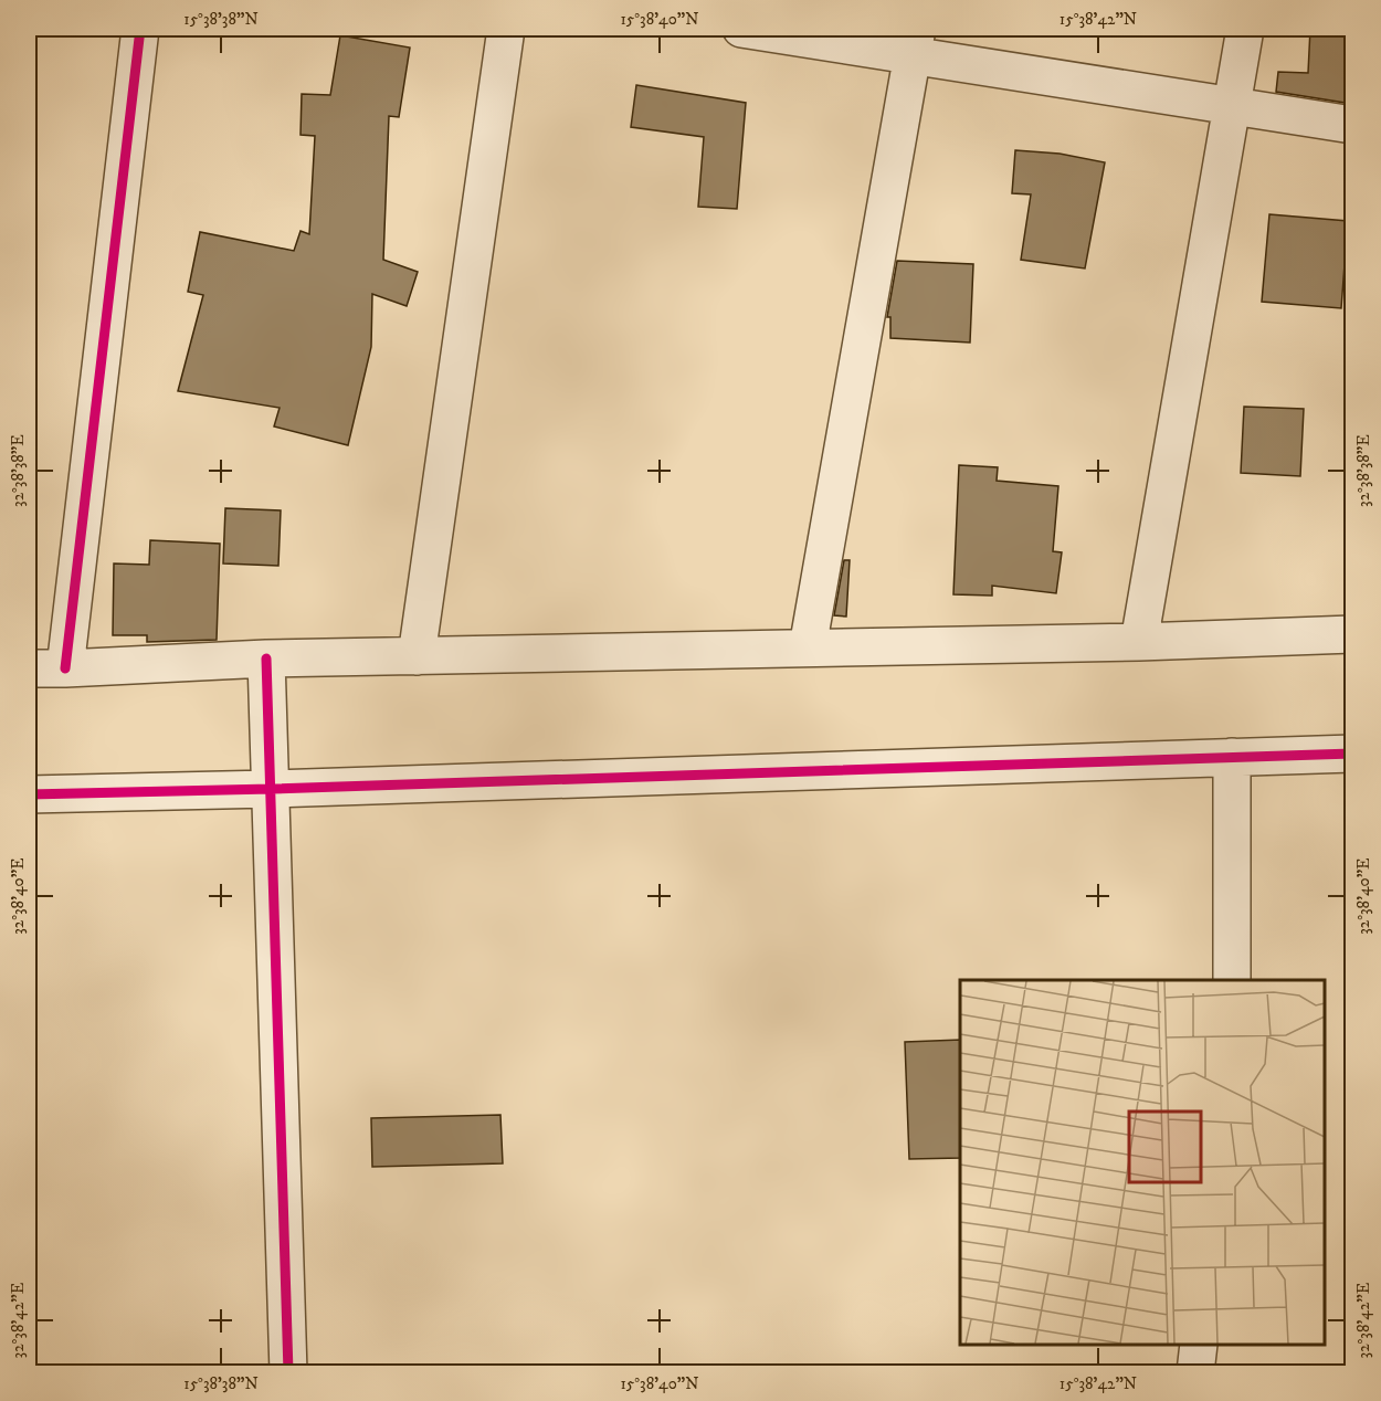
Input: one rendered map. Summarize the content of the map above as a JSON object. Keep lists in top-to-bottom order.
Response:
{
  "coordinates": [
    "15°38'38\"N",
    "15°38'40\"N",
    "15°38'42\"N",
    "32°38'38\"E",
    "32°38'40\"E",
    "32°38'42\"E"
  ]
}
